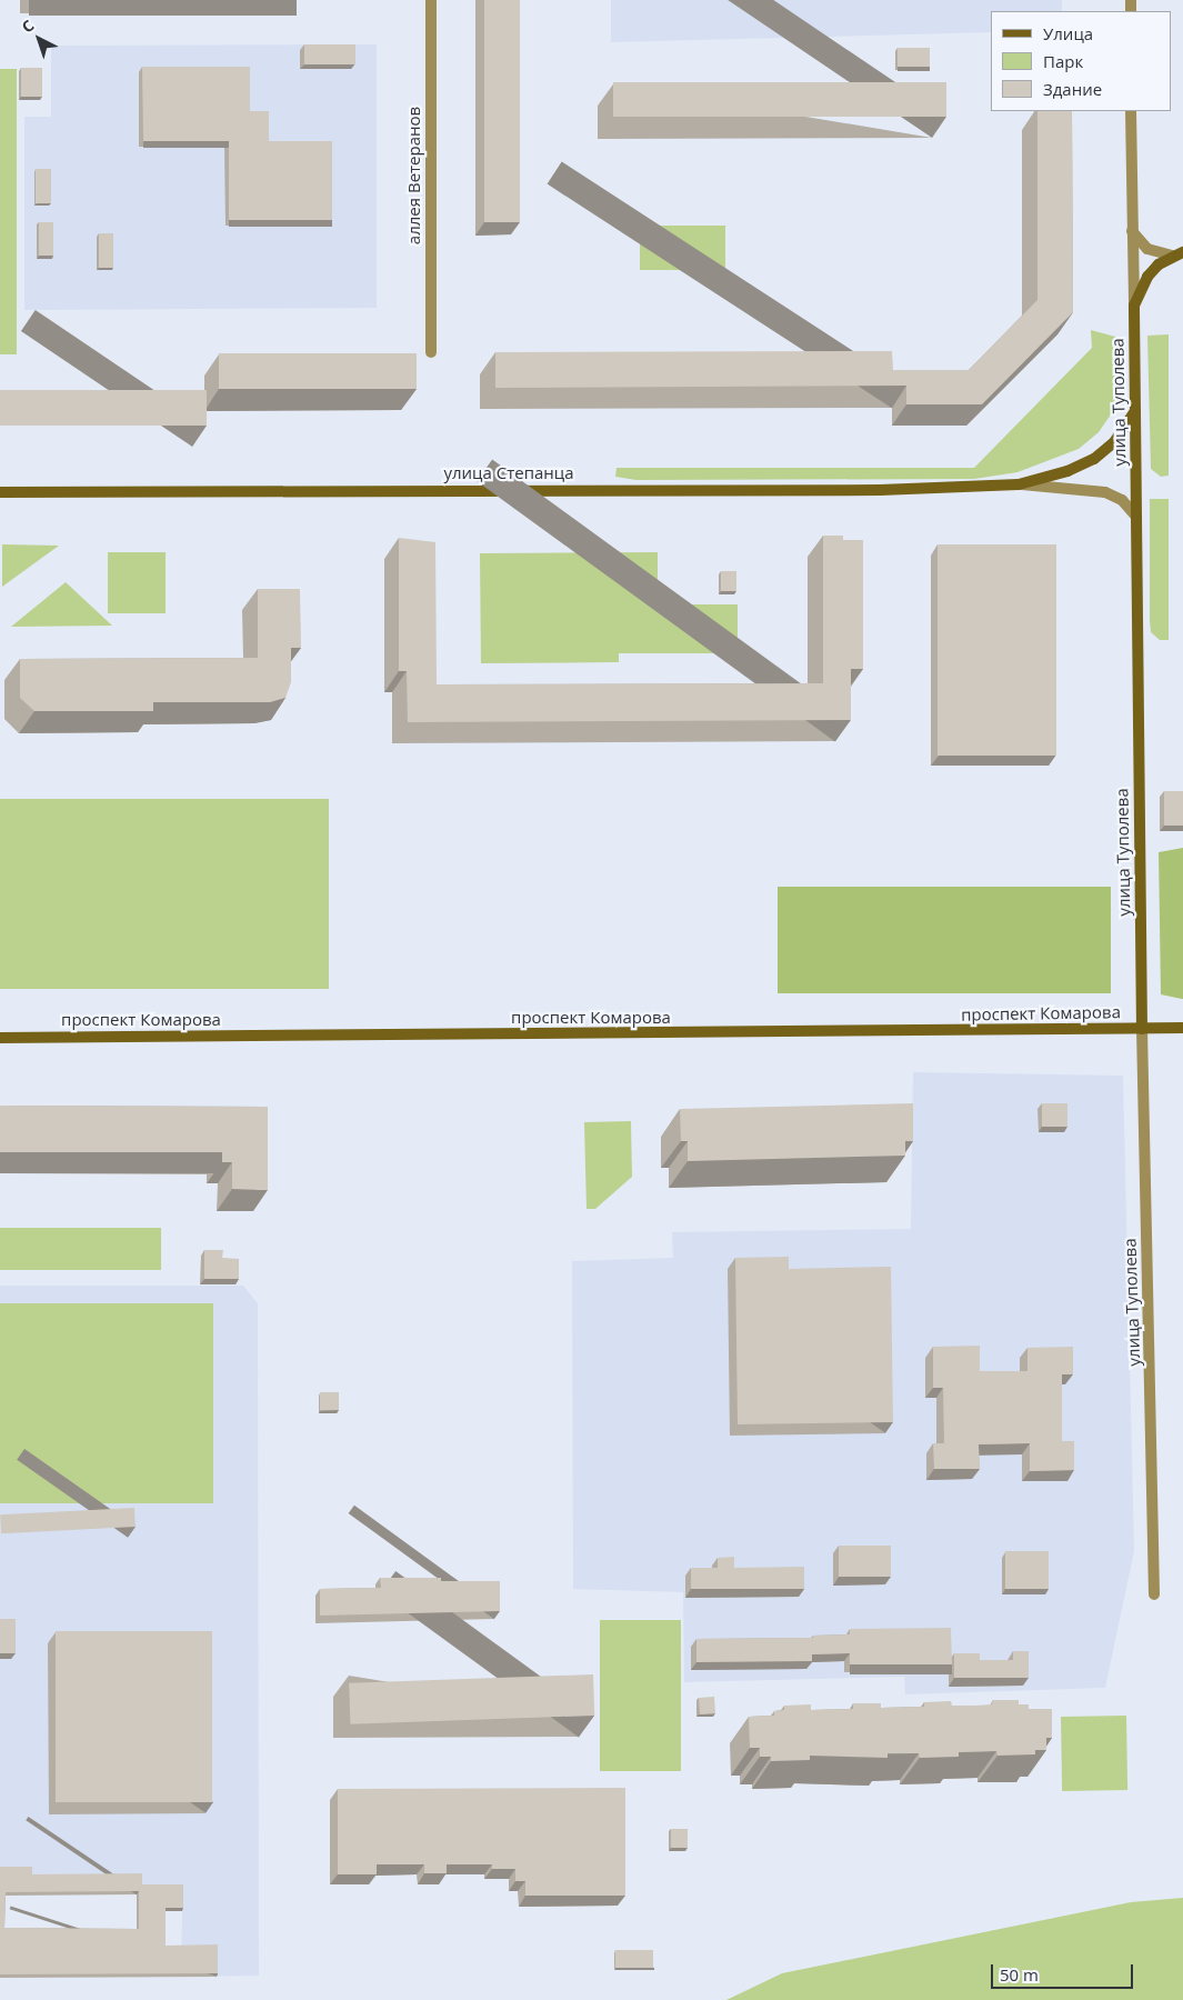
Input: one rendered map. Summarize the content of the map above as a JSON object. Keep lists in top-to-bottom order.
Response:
{
  "streets": {
    "street": [
      "аллея Ветеранов",
      "улица Туполева",
      "улица Степанца",
      "проспект Комарова"
    ]
  },
  "crossings": [
    ["улица Туполева", "улица Степанца"],
    ["улица Туполева", "проспект Комарова"]
  ],
  "legend": ["Улица", "Парк", "Здание"],
  "scale_bar": "50 m",
  "north": "top left"
}
